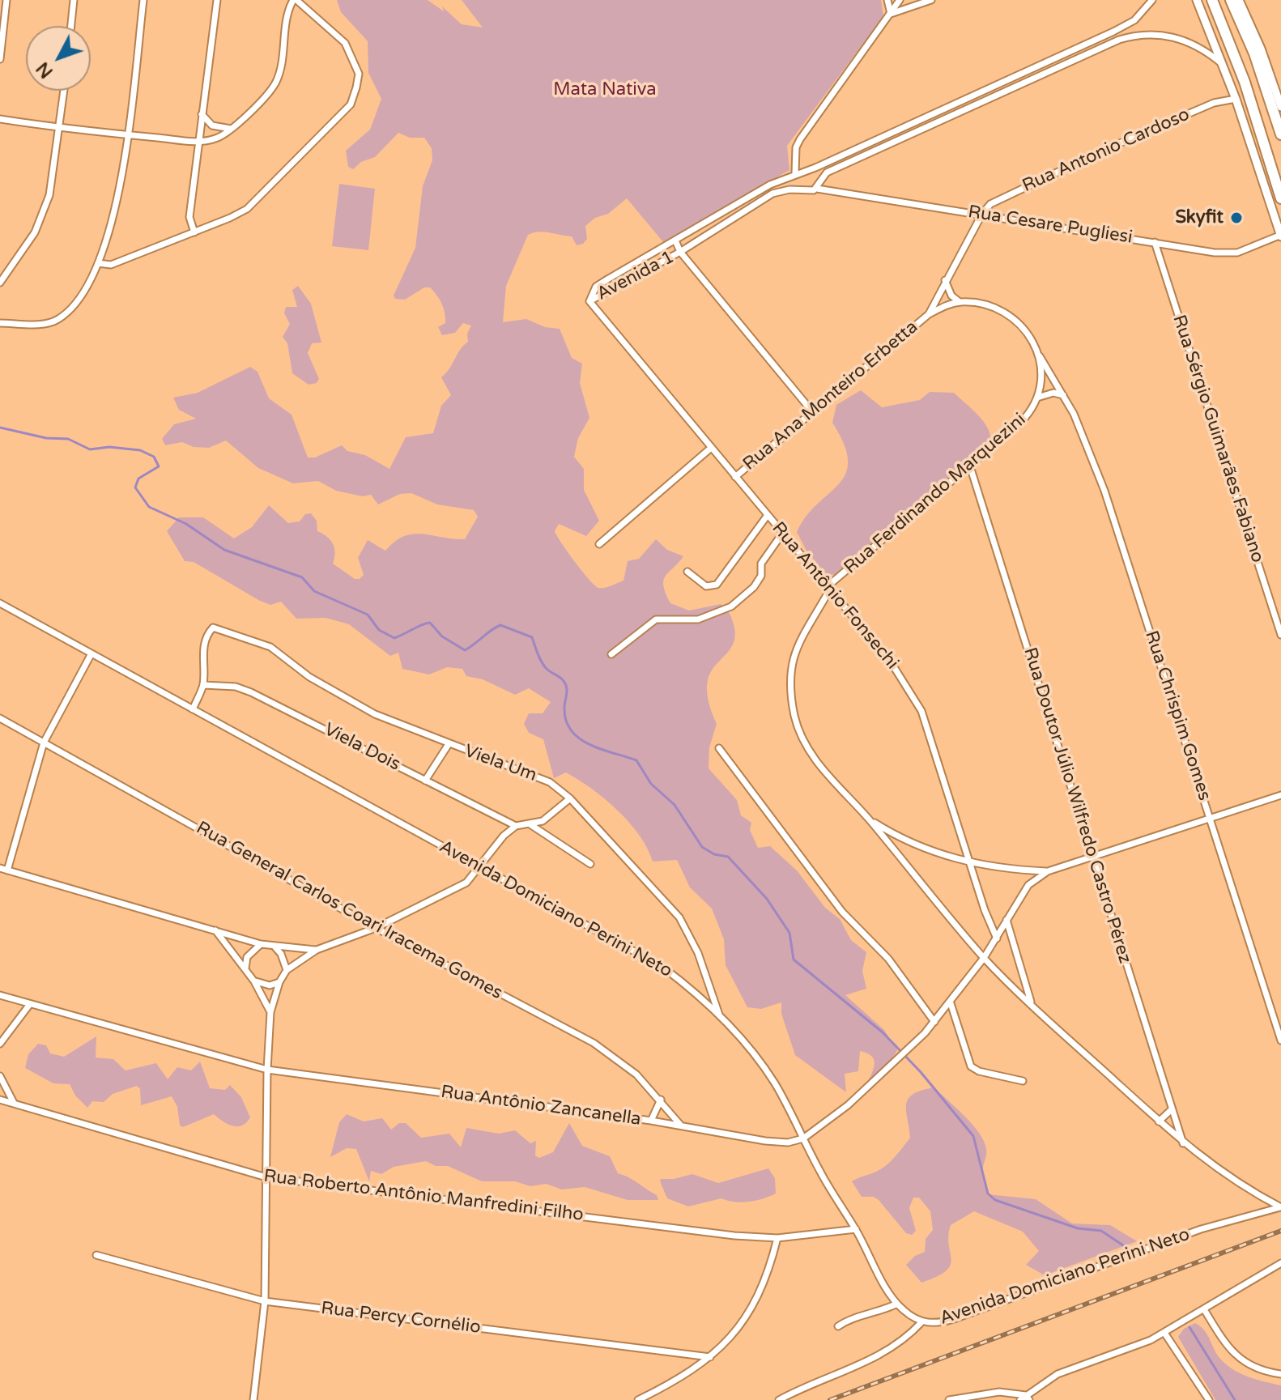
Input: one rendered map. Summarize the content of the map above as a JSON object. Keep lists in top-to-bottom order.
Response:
{
  "streets": {
    "street": [
      "Rua Antonio Cardoso",
      "Rua Cesare Pugliesi",
      "Avenida 1",
      "Rua Ana Monteiro Erbetta",
      "Rua Sérgio Guimarães Fabiano",
      "Rua Ferdinando Marquezini",
      "Rua Antônio Fonsechi",
      "Rua Chrispim Gomes",
      "Viela Dois",
      "Viela Um",
      "Rua Doutor Júlio Wilfredo Castro Pérez",
      "Avenida Domiciano Perini Neto",
      "Rua General Carlos Coari Iracema Gomes",
      "Rua Antônio Zancanella",
      "Rua Roberto Antônio Manfredini Filho",
      "Rua Percy Cornélio"
    ]
  },
  "crossings": [
    ["Rua Antonio Cardoso", "Rua Cesare Pugliesi"],
    ["Rua Antonio Cardoso", "Rua Ana Monteiro Erbetta"],
    ["Rua Cesare Pugliesi", "Avenida 1"],
    ["Rua Cesare Pugliesi", "Rua Ana Monteiro Erbetta"],
    ["Rua Cesare Pugliesi", "Rua Sérgio Guimarães Fabiano"],
    ["Avenida 1", "Rua Antônio Fonsechi"],
    ["Rua Ana Monteiro Erbetta", "Rua Antônio Fonsechi"],
    ["Rua Ferdinando Marquezini", "Rua Antônio Fonsechi"],
    ["Rua Ferdinando Marquezini", "Rua Doutor Júlio Wilfredo Castro Pérez"],
    ["Viela Dois", "Viela Um"],
    ["Viela Um", "Avenida Domiciano Perini Neto"],
    ["Avenida Domiciano Perini Neto", "Rua Antônio Zancanella"],
    ["Avenida Domiciano Perini Neto", "Rua Roberto Antônio Manfredini Filho"],
    ["Rua General Carlos Coari Iracema Gomes", "Rua Antônio Zancanella"]
  ],
  "parks": ["Mata Nativa"],
  "places": ["Skyfit"],
  "north": "bottom left"
}
